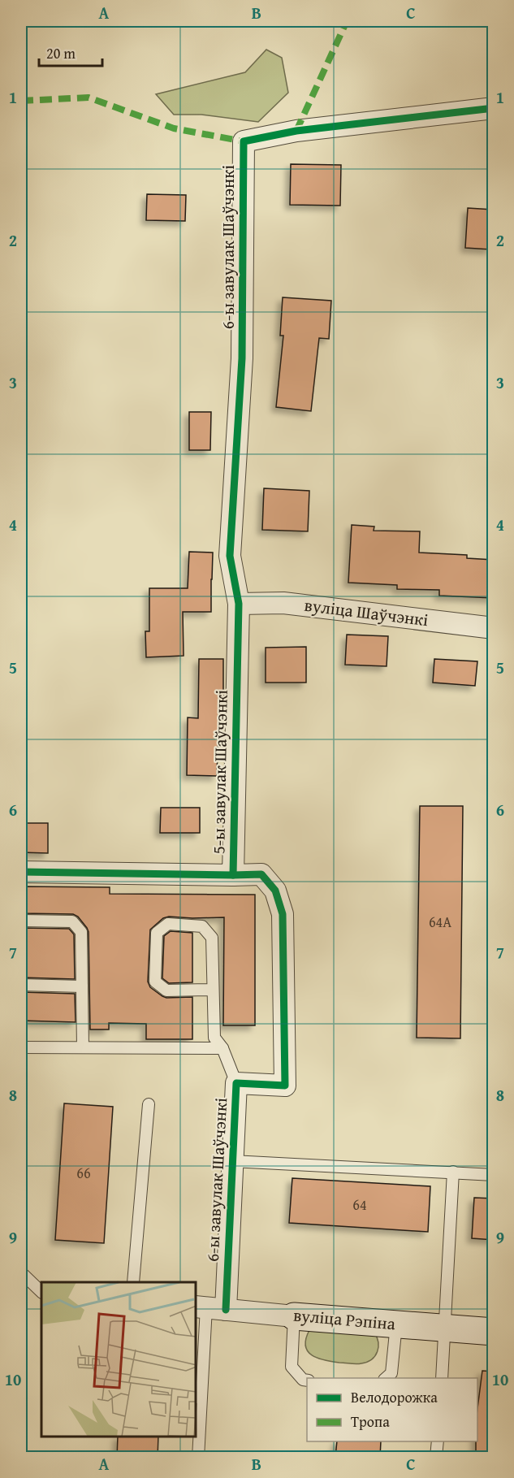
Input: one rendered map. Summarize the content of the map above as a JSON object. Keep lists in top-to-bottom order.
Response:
{
  "streets": {
    "street": [
      "6-ы завулак Шаўчэнкі",
      "вуліца Шаўчэнкі",
      "5-ы завулак Шаўчэнкі",
      "вуліца Рэпіна"
    ]
  },
  "crossings": [
    ["6-ы завулак Шаўчэнкі", "вуліца Шаўчэнкі"],
    ["6-ы завулак Шаўчэнкі", "5-ы завулак Шаўчэнкі"],
    ["6-ы завулак Шаўчэнкі", "вуліца Рэпіна"],
    ["вуліца Шаўчэнкі", "5-ы завулак Шаўчэнкі"]
  ],
  "house_numbers": ["64А", "66", "64"],
  "legend": ["Велодорожка", "Тропа"],
  "scale_bar": "20 m",
  "grid": {
    "columns": ["A", "B", "C"],
    "rows": [
      "1",
      "2",
      "3",
      "4",
      "5",
      "6",
      "7",
      "8",
      "9",
      "10"
    ]
  }
}
